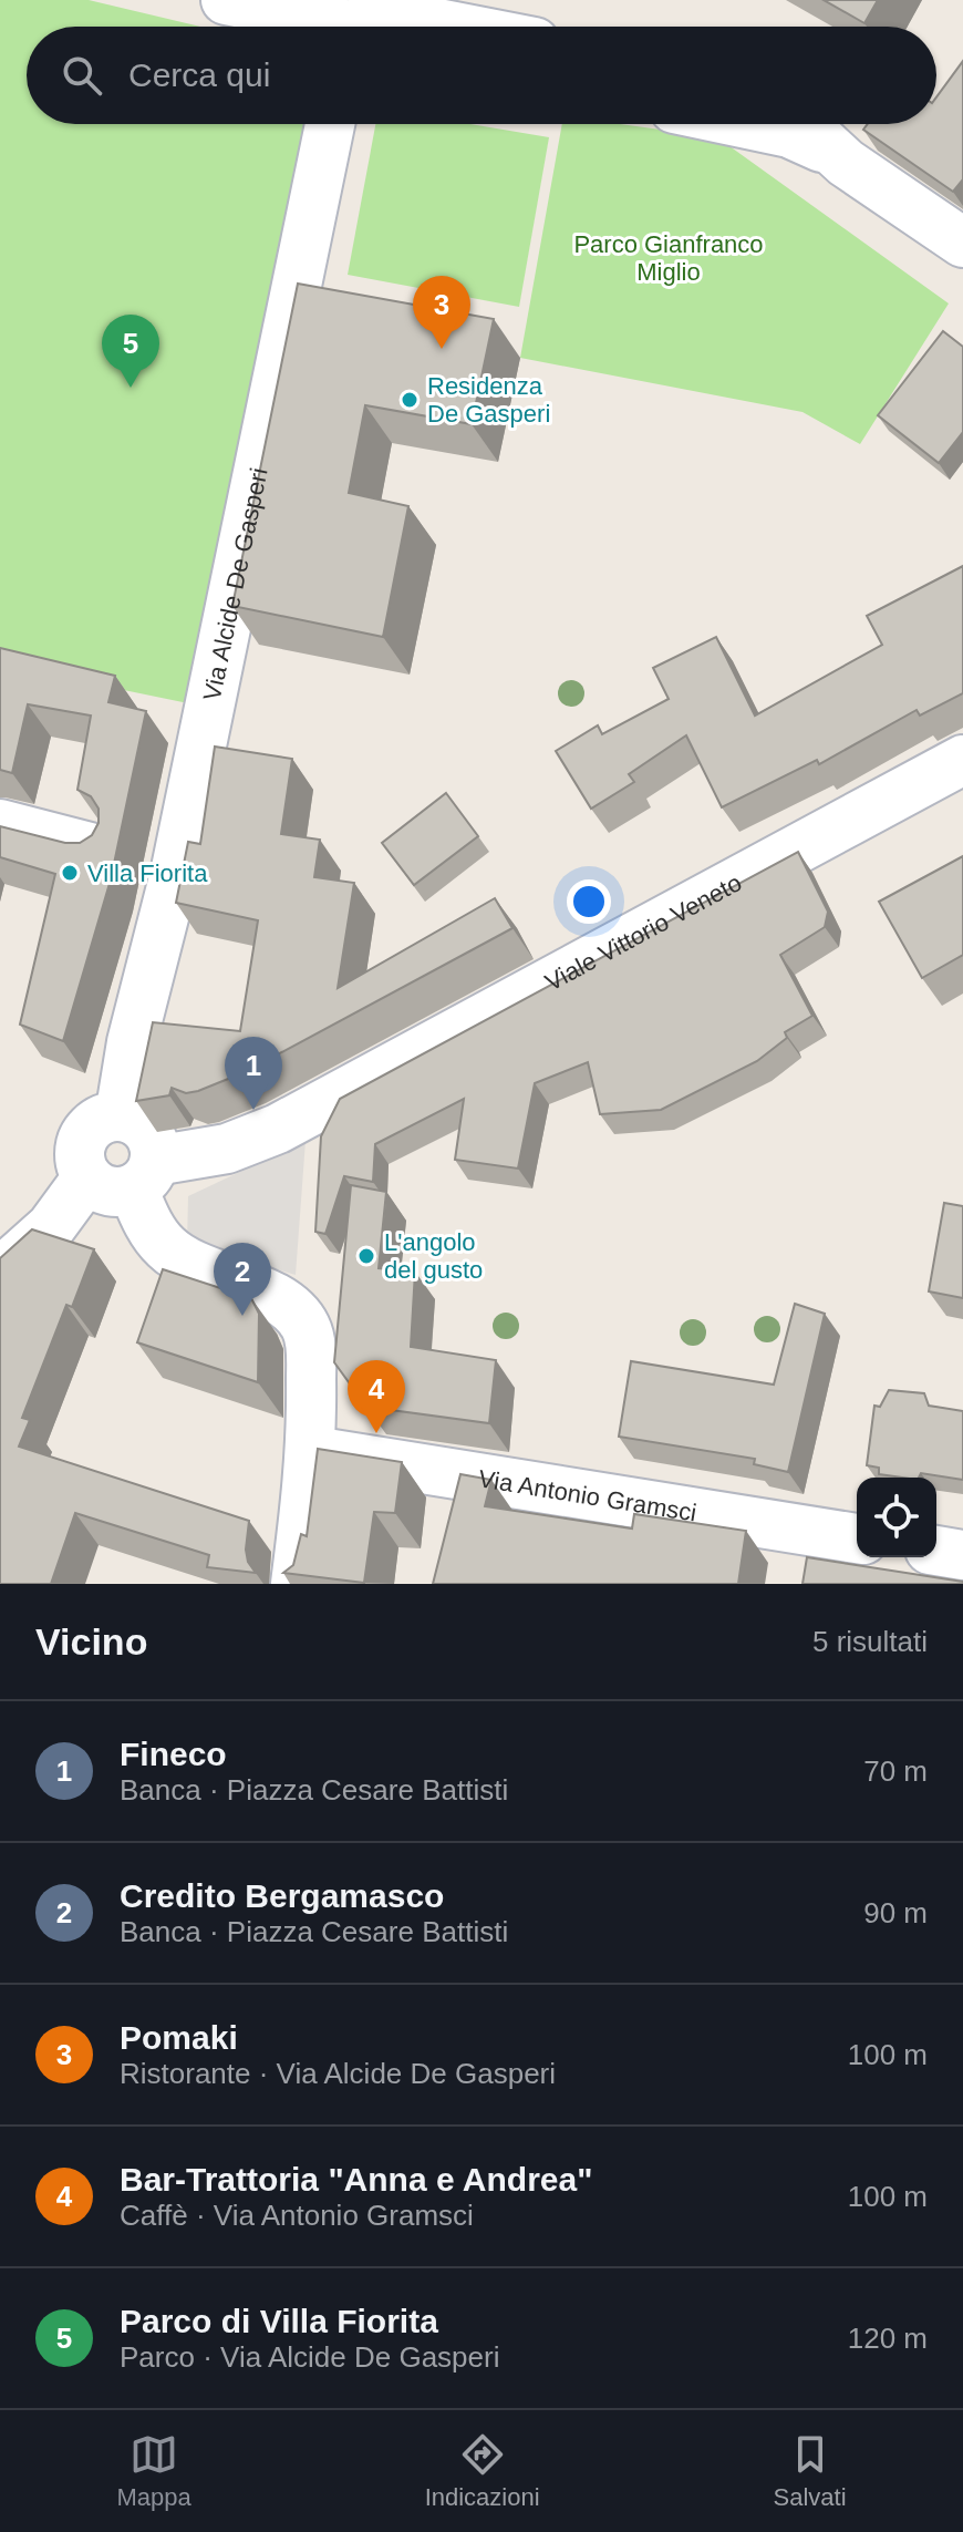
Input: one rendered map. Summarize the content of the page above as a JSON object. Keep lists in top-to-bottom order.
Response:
{
  "streets": {
    "street": ["Via Alcide De Gasperi", "Viale Vittorio Veneto", "Via Antonio Gramsci"]
  },
  "crossings": [
    ["Via Alcide De Gasperi", "Viale Vittorio Veneto"]
  ],
  "parks": ["Parco Gianfranco Miglio"],
  "places": ["Residenza De Gasperi", "Villa Fiorita", "L'angolo del gusto"],
  "page": {
    "search": "Cerca qui",
    "pins": [
      "3",
      "5",
      "1",
      "2",
      "4"
    ],
    "heading": ["Vicino", "5 risultati"],
    "list": [
      {
        "mark": "1",
        "name": "Fineco",
        "note": "Banca · Piazza Cesare Battisti",
        "value": "70 m"
      },
      {
        "mark": "2",
        "name": "Credito Bergamasco",
        "note": "Banca · Piazza Cesare Battisti",
        "value": "90 m"
      },
      {
        "mark": "3",
        "name": "Pomaki",
        "note": "Ristorante · Via Alcide De Gasperi",
        "value": "100 m"
      },
      {
        "mark": "4",
        "name": "Bar-Trattoria \"Anna e Andrea\"",
        "note": "Caffè · Via Antonio Gramsci",
        "value": "100 m"
      },
      {
        "mark": "5",
        "name": "Parco di Villa Fiorita",
        "note": "Parco · Via Alcide De Gasperi",
        "value": "120 m"
      }
    ],
    "nav": ["Mappa", "Indicazioni", "Salvati"]
  }
}
